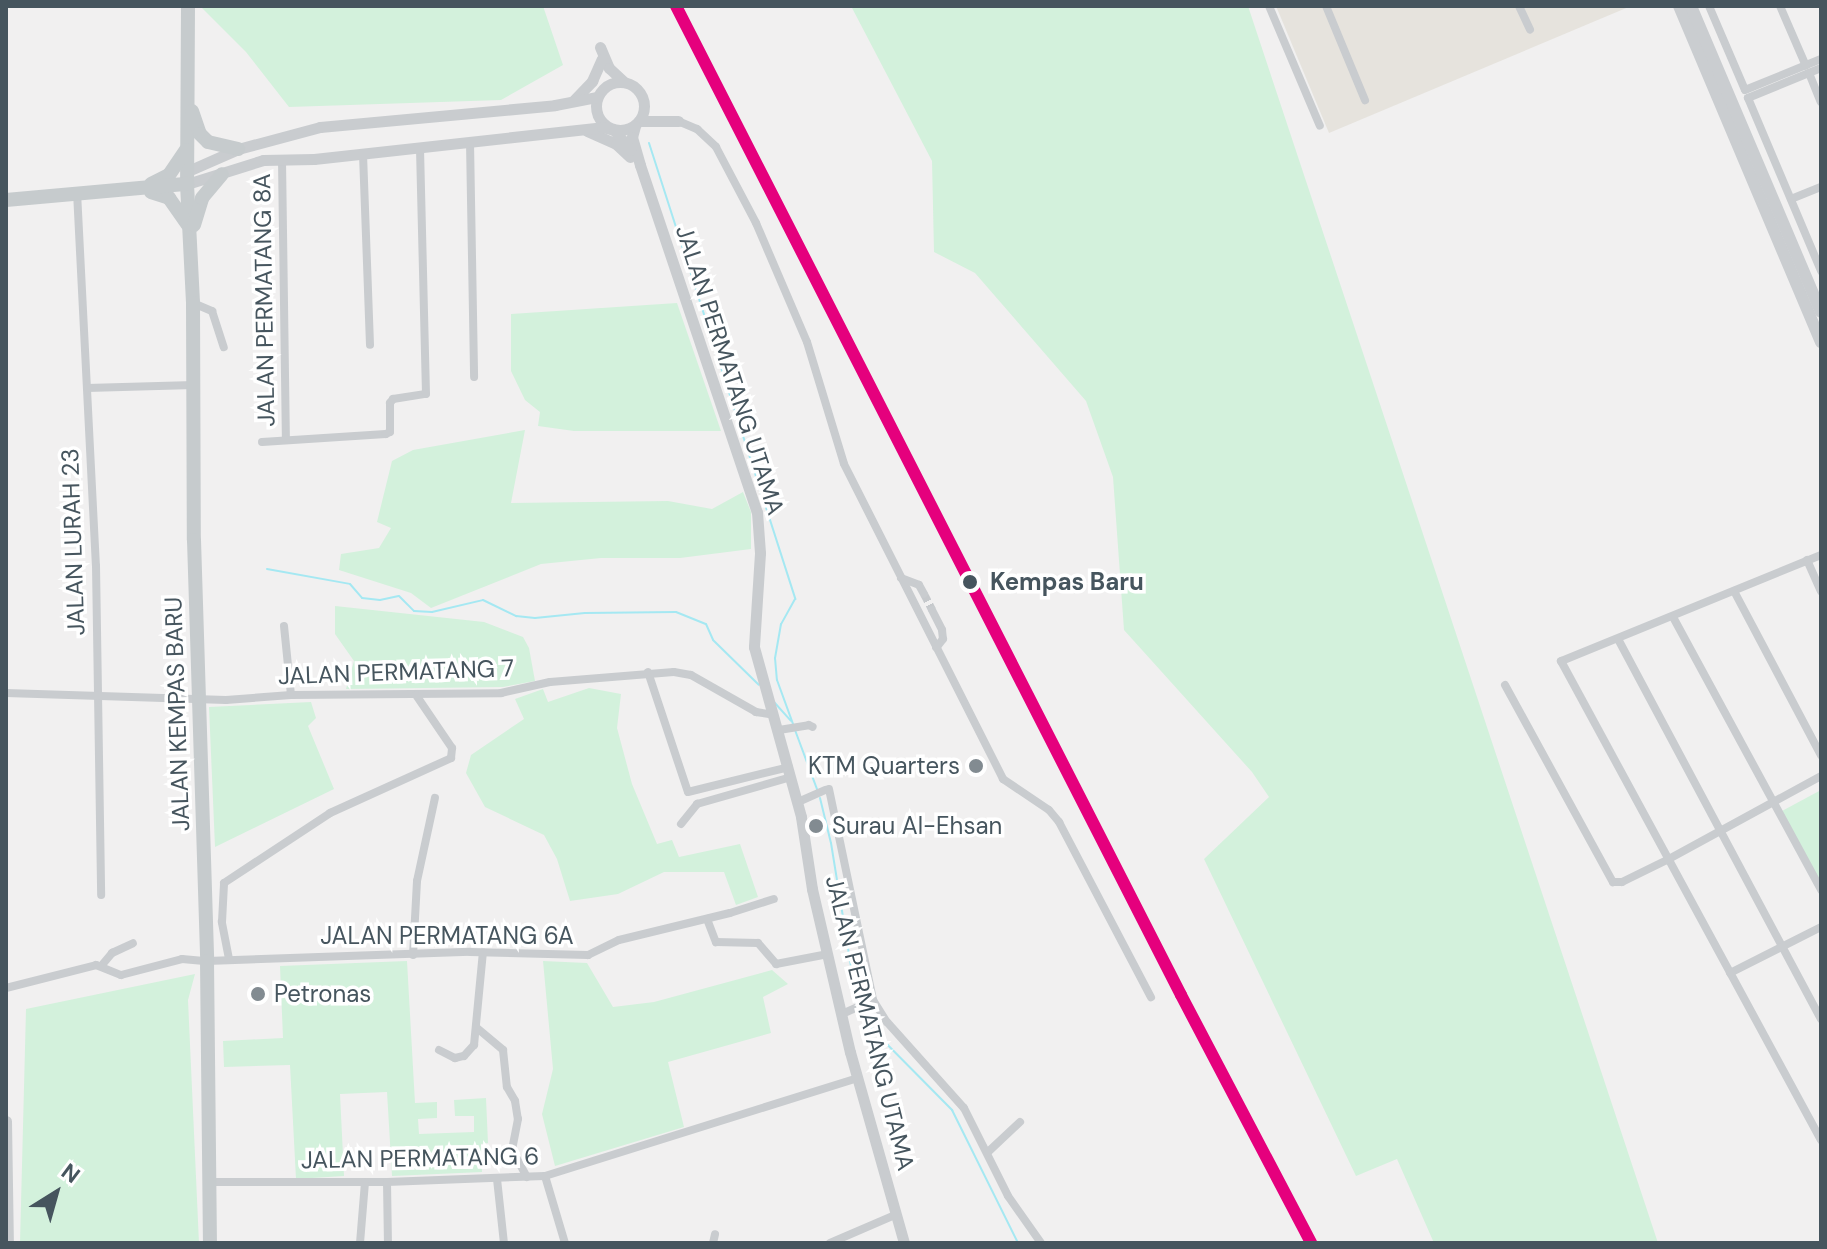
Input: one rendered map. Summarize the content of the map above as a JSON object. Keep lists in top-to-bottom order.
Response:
{
  "streets": {
    "main road": ["JALAN KEMPAS BARU"],
    "street": [
      "JALAN PERMATANG 8A",
      "JALAN PERMATANG UTAMA",
      "JALAN LURAH 23",
      "JALAN PERMATANG 7",
      "JALAN PERMATANG 6A",
      "JALAN PERMATANG 6"
    ]
  },
  "crossings": [
    ["JALAN PERMATANG UTAMA", "JALAN PERMATANG 7"],
    ["JALAN PERMATANG UTAMA", "JALAN PERMATANG 6"],
    ["JALAN LURAH 23", "JALAN PERMATANG 7"],
    ["JALAN PERMATANG 7", "JALAN KEMPAS BARU"],
    ["JALAN KEMPAS BARU", "JALAN PERMATANG 6A"],
    ["JALAN KEMPAS BARU", "JALAN PERMATANG 6"]
  ],
  "places": [
    "Kempas Baru",
    "KTM Quarters",
    "Surau Al-Ehsan",
    "Petronas"
  ],
  "north": "top right"
}
